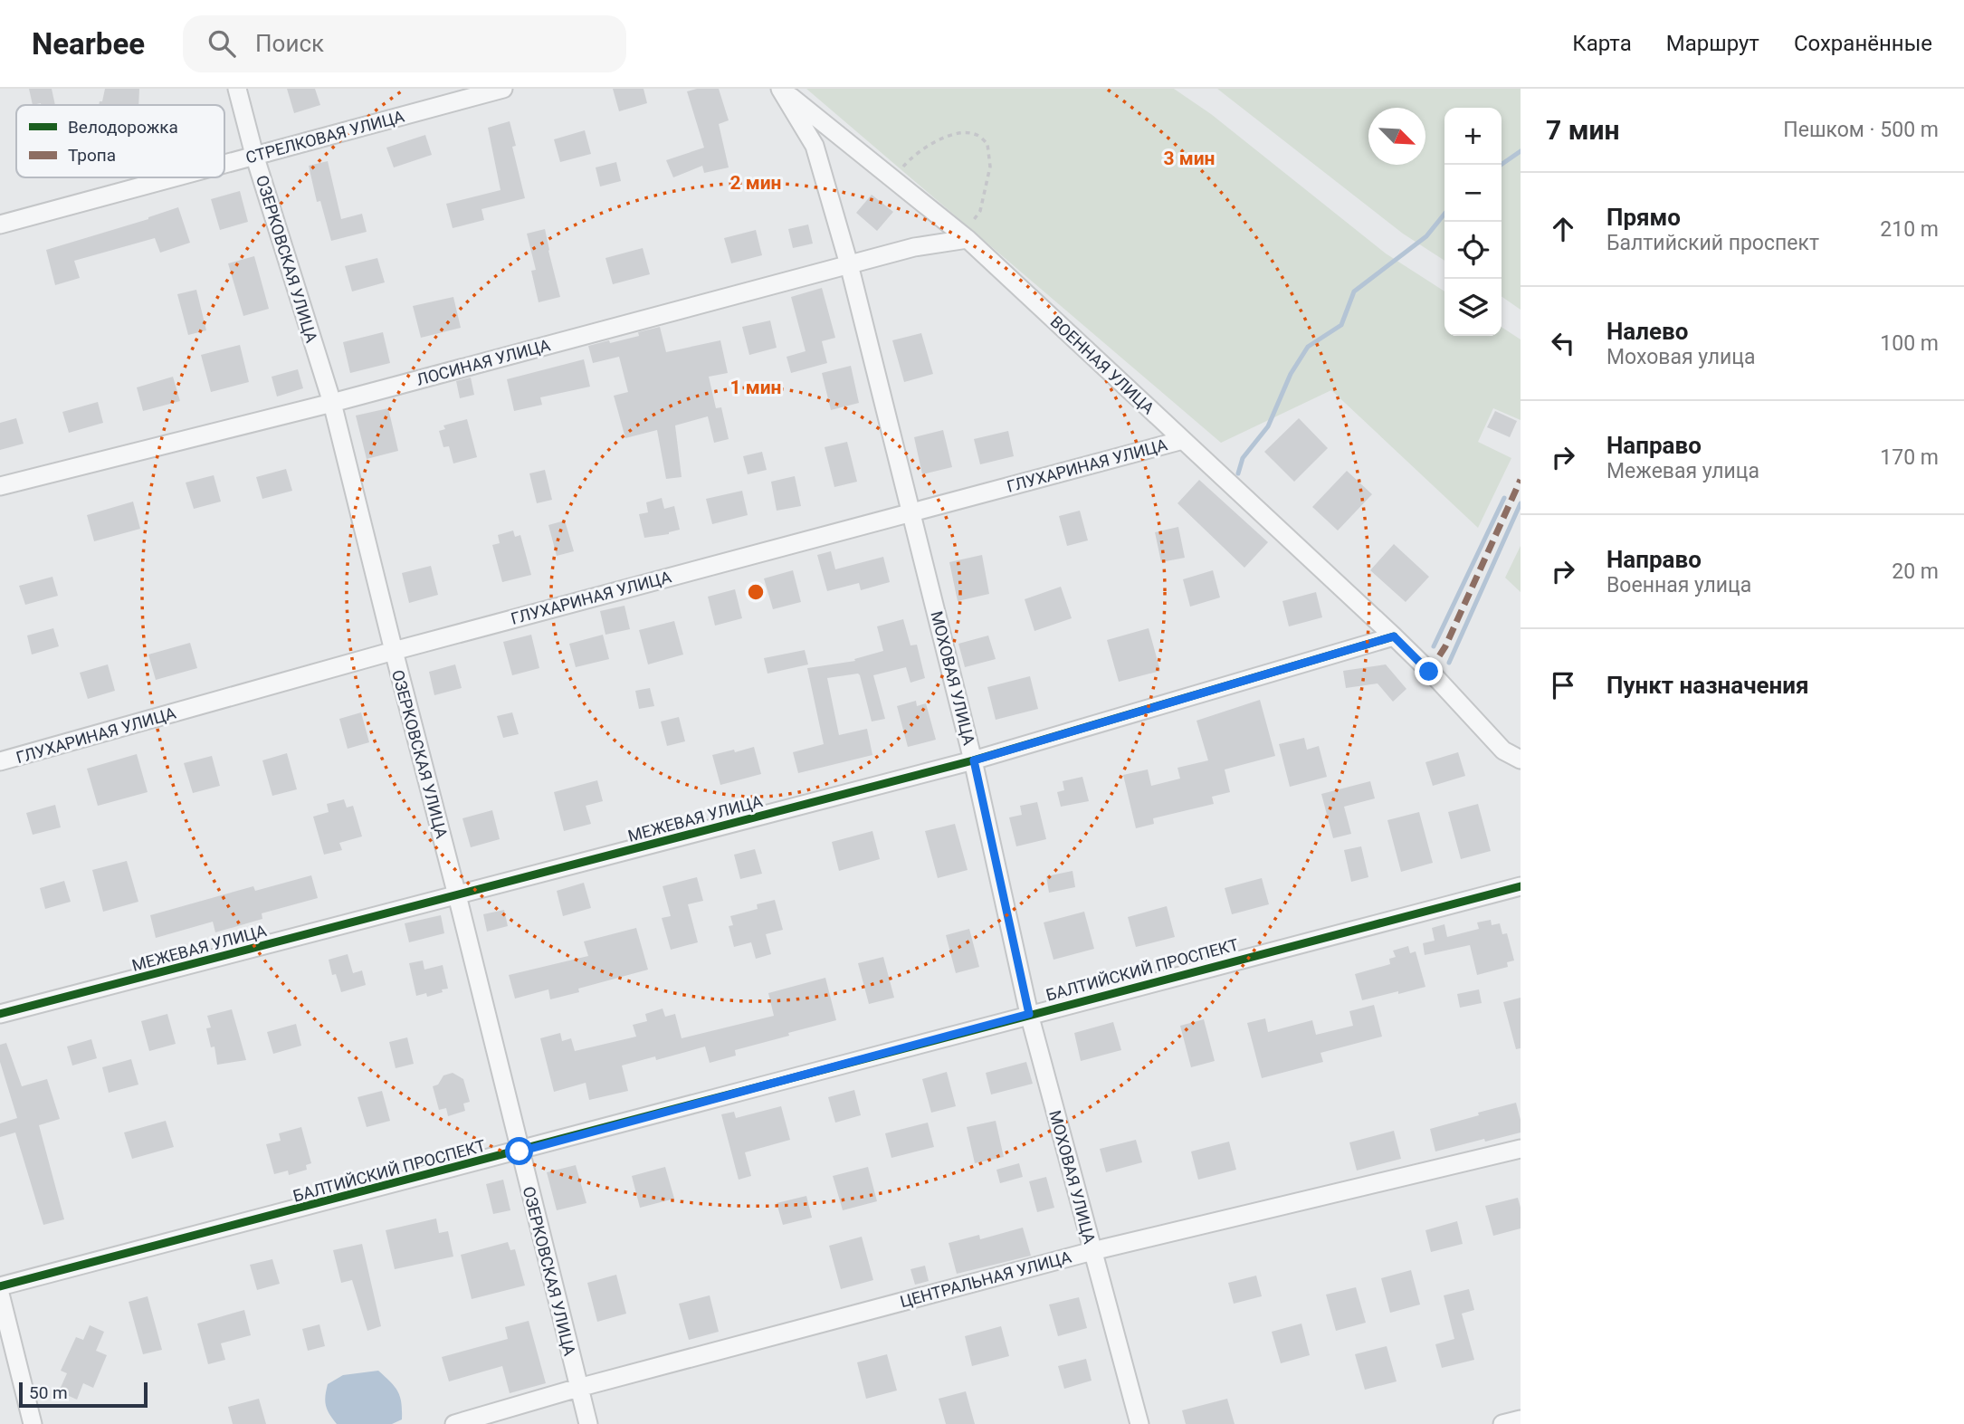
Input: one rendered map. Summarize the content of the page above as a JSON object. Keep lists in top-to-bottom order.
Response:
{
  "streets": {
    "street": [
      "СТРЕЛКОВАЯ УЛИЦА",
      "ОЗЕРКОВСКАЯ УЛИЦА",
      "ЛОСИНАЯ УЛИЦА",
      "ВОЕННАЯ УЛИЦА",
      "ГЛУХАРИНАЯ УЛИЦА",
      "МОХОВАЯ УЛИЦА",
      "МЕЖЕВАЯ УЛИЦА",
      "БАЛТИЙСКИЙ ПРОСПЕКТ",
      "ЦЕНТРАЛЬНАЯ УЛИЦА"
    ]
  },
  "crossings": [
    ["СТРЕЛКОВАЯ УЛИЦА", "ОЗЕРКОВСКАЯ УЛИЦА"],
    ["ОЗЕРКОВСКАЯ УЛИЦА", "ЛОСИНАЯ УЛИЦА"],
    ["ОЗЕРКОВСКАЯ УЛИЦА", "ГЛУХАРИНАЯ УЛИЦА"],
    ["ОЗЕРКОВСКАЯ УЛИЦА", "МЕЖЕВАЯ УЛИЦА"],
    ["ОЗЕРКОВСКАЯ УЛИЦА", "БАЛТИЙСКИЙ ПРОСПЕКТ"],
    ["ОЗЕРКОВСКАЯ УЛИЦА", "ЦЕНТРАЛЬНАЯ УЛИЦА"],
    ["ЛОСИНАЯ УЛИЦА", "ВОЕННАЯ УЛИЦА"],
    ["ЛОСИНАЯ УЛИЦА", "МОХОВАЯ УЛИЦА"],
    ["ВОЕННАЯ УЛИЦА", "ГЛУХАРИНАЯ УЛИЦА"],
    ["ВОЕННАЯ УЛИЦА", "МОХОВАЯ УЛИЦА"],
    ["ВОЕННАЯ УЛИЦА", "МЕЖЕВАЯ УЛИЦА"],
    ["ГЛУХАРИНАЯ УЛИЦА", "МОХОВАЯ УЛИЦА"],
    ["МОХОВАЯ УЛИЦА", "МЕЖЕВАЯ УЛИЦА"],
    ["МОХОВАЯ УЛИЦА", "БАЛТИЙСКИЙ ПРОСПЕКТ"],
    ["МОХОВАЯ УЛИЦА", "ЦЕНТРАЛЬНАЯ УЛИЦА"]
  ],
  "legend": ["Велодорожка", "Тропа"],
  "scale_bar": "50 m",
  "north": "bottom right",
  "page": {
    "header": "Nearbee",
    "search": "Поиск",
    "nav": ["Карта", "Маршрут", "Сохранённые"],
    "heading": ["7 мин", "Пешком · 500 m"],
    "map_buttons": ["+", "−"],
    "list": [
      ["Прямо", "Балтийский проспект", "210 m"],
      ["Налево", "Моховая улица", "100 m"],
      ["Направо", "Межевая улица", "170 m"],
      ["Направо", "Военная улица", "20 m"],
      "Пункт назначения"
    ],
    "scale": "50 m"
  },
  "rings": ["3 мин", "2 мин", "1 мин"]
}
